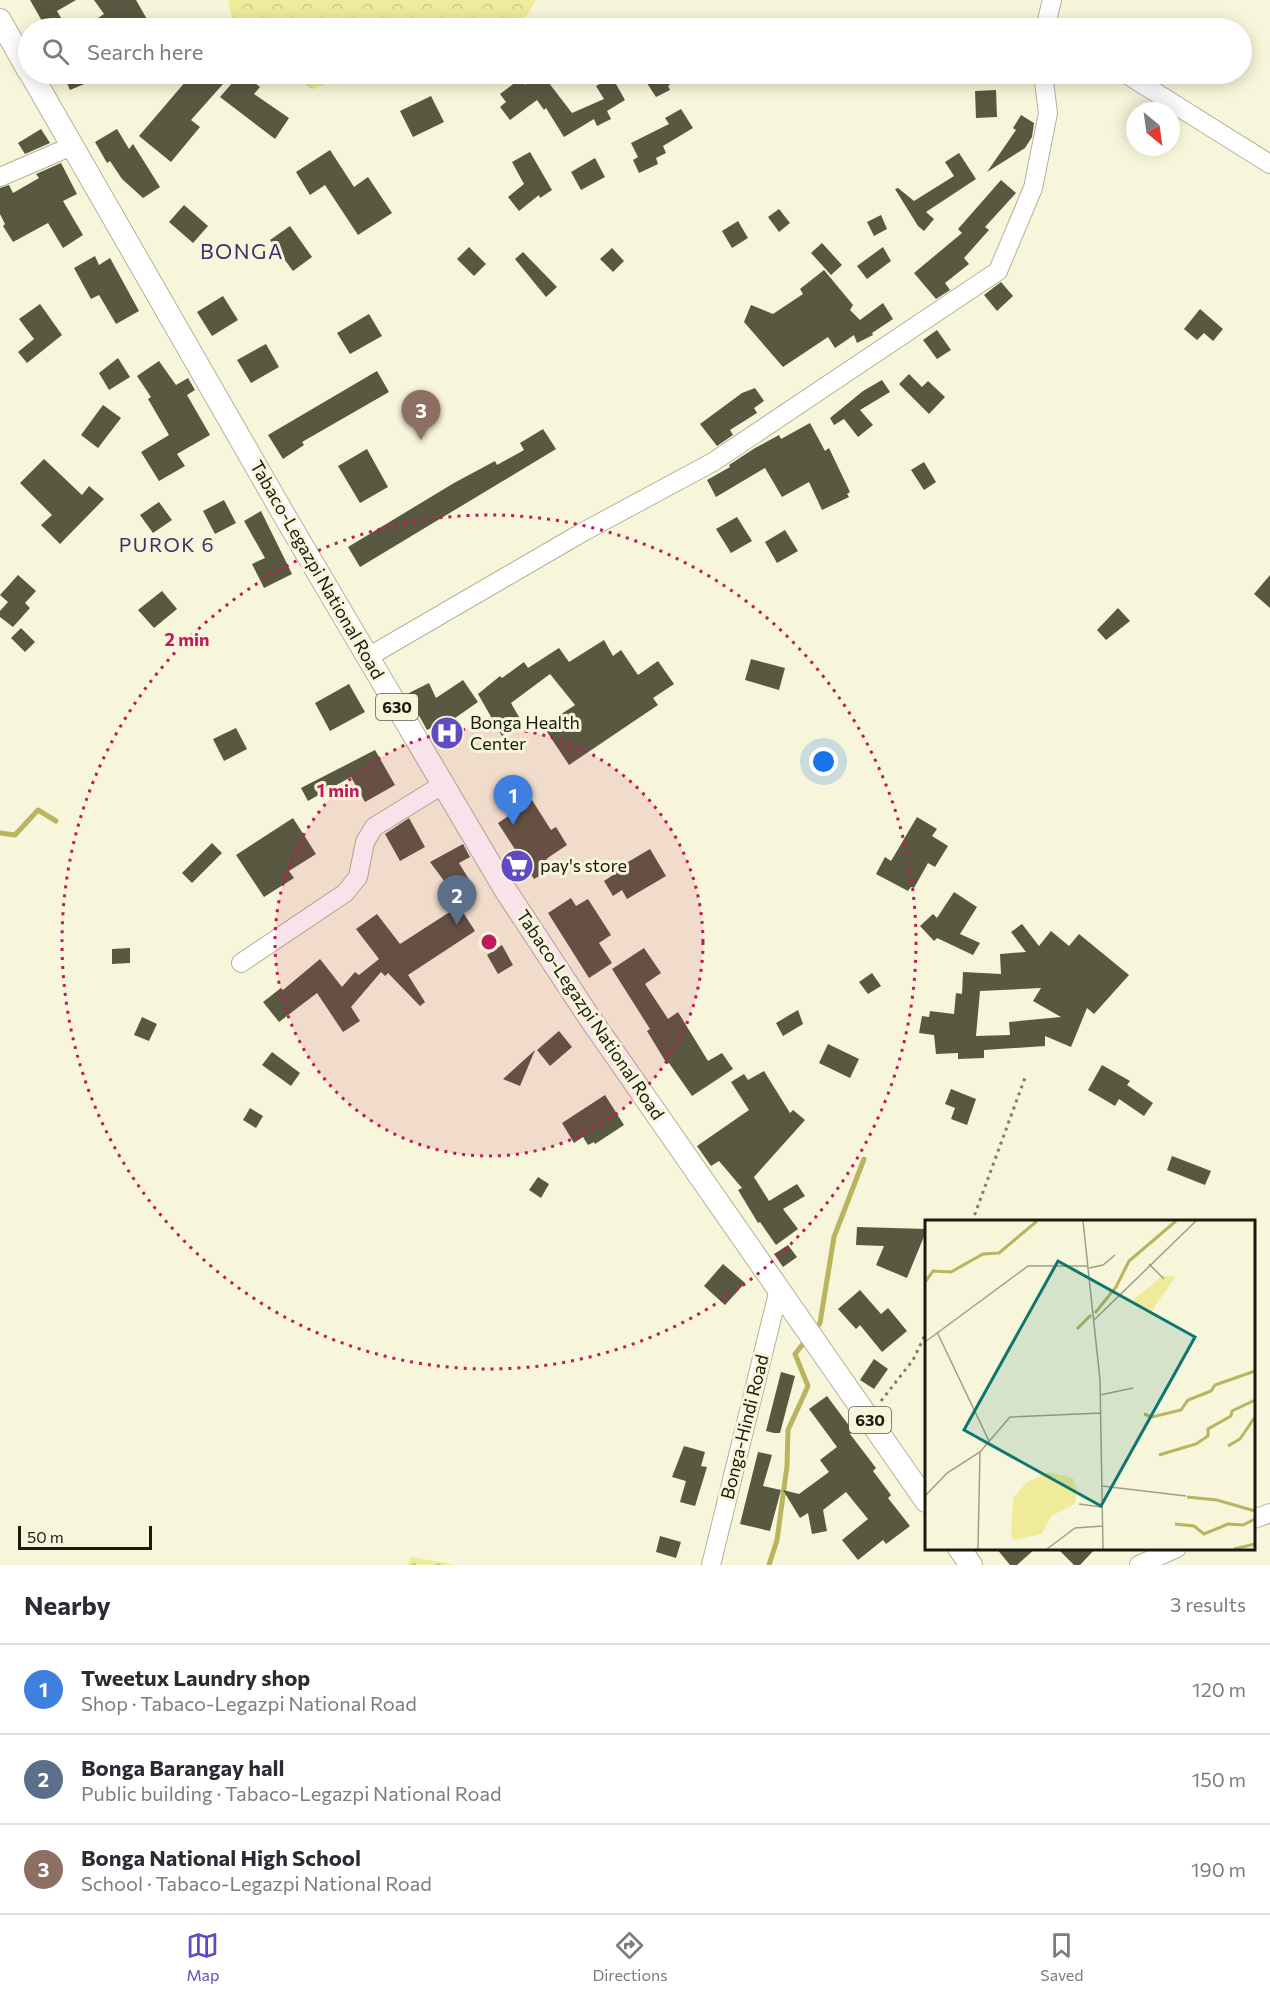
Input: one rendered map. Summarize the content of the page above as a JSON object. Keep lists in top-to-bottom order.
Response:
{
  "streets": {
    "main road": ["Tabaco-Legazpi National Road", "630"],
    "street": ["Bonga-Hindi Road"]
  },
  "crossings": [
    ["Tabaco-Legazpi National Road", "Bonga-Hindi Road"]
  ],
  "districts": ["BONGA", "PUROK 6"],
  "places": {
    "hospital": ["Bonga Health Center"],
    "supermarket": ["pay's store"]
  },
  "scale_bar": "50 m",
  "north": "bottom right",
  "page": {
    "search": "Search here",
    "pins": ["3", "1", "2"],
    "scale": "50 m",
    "heading": ["Nearby", "3 results"],
    "list": [
      {
        "mark": "1",
        "name": "Tweetux Laundry shop",
        "note": "Shop · Tabaco-Legazpi National Road",
        "value": "120 m"
      },
      {
        "mark": "2",
        "name": "Bonga Barangay hall",
        "note": "Public building · Tabaco-Legazpi National Road",
        "value": "150 m"
      },
      {
        "mark": "3",
        "name": "Bonga National High School",
        "note": "School · Tabaco-Legazpi National Road",
        "value": "190 m"
      }
    ],
    "nav": ["Map", "Directions", "Saved"]
  },
  "rings": ["2 min", "1 min"]
}
